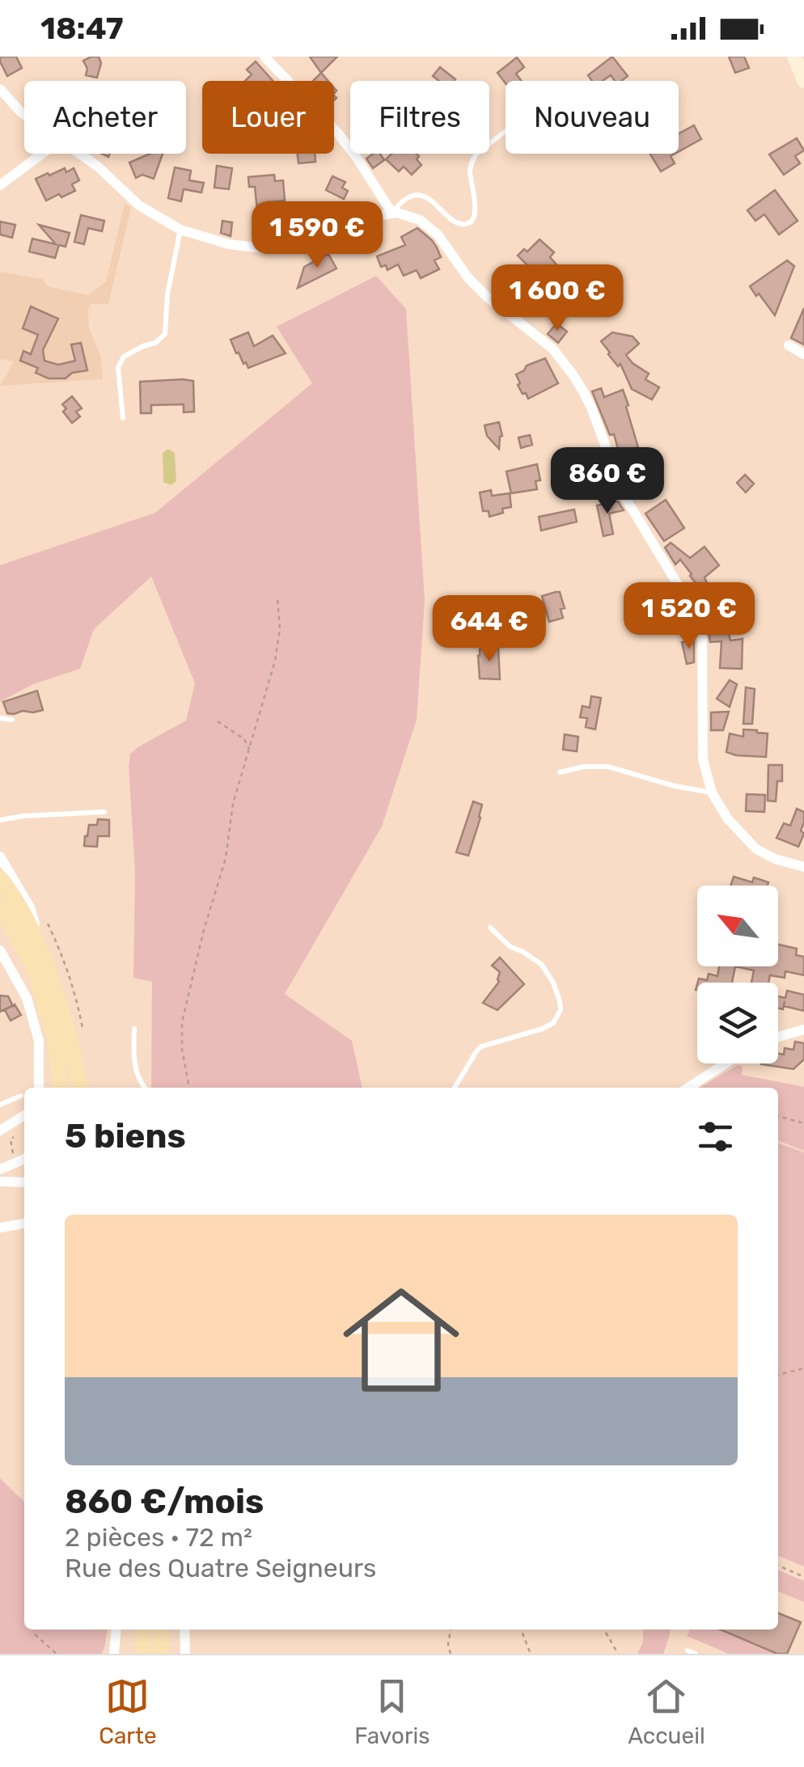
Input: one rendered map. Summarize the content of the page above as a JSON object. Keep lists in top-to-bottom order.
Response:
{
  "north": "top left",
  "page": {
    "status": "18:47",
    "chip": [
      "Acheter",
      "Louer",
      "Filtres",
      "Nouveau"
    ],
    "price": [
      "1 590 €",
      "1 600 €",
      "860 €",
      "1 520 €",
      "644 €"
    ],
    "heading": "5 biens",
    "list": [
      {
        "name": "860 €/mois",
        "note": "2 pièces · 72 m² · Rue des Quatre Seigneurs"
      }
    ],
    "tabs": ["Carte", "Favoris", "Accueil"]
  }
}
